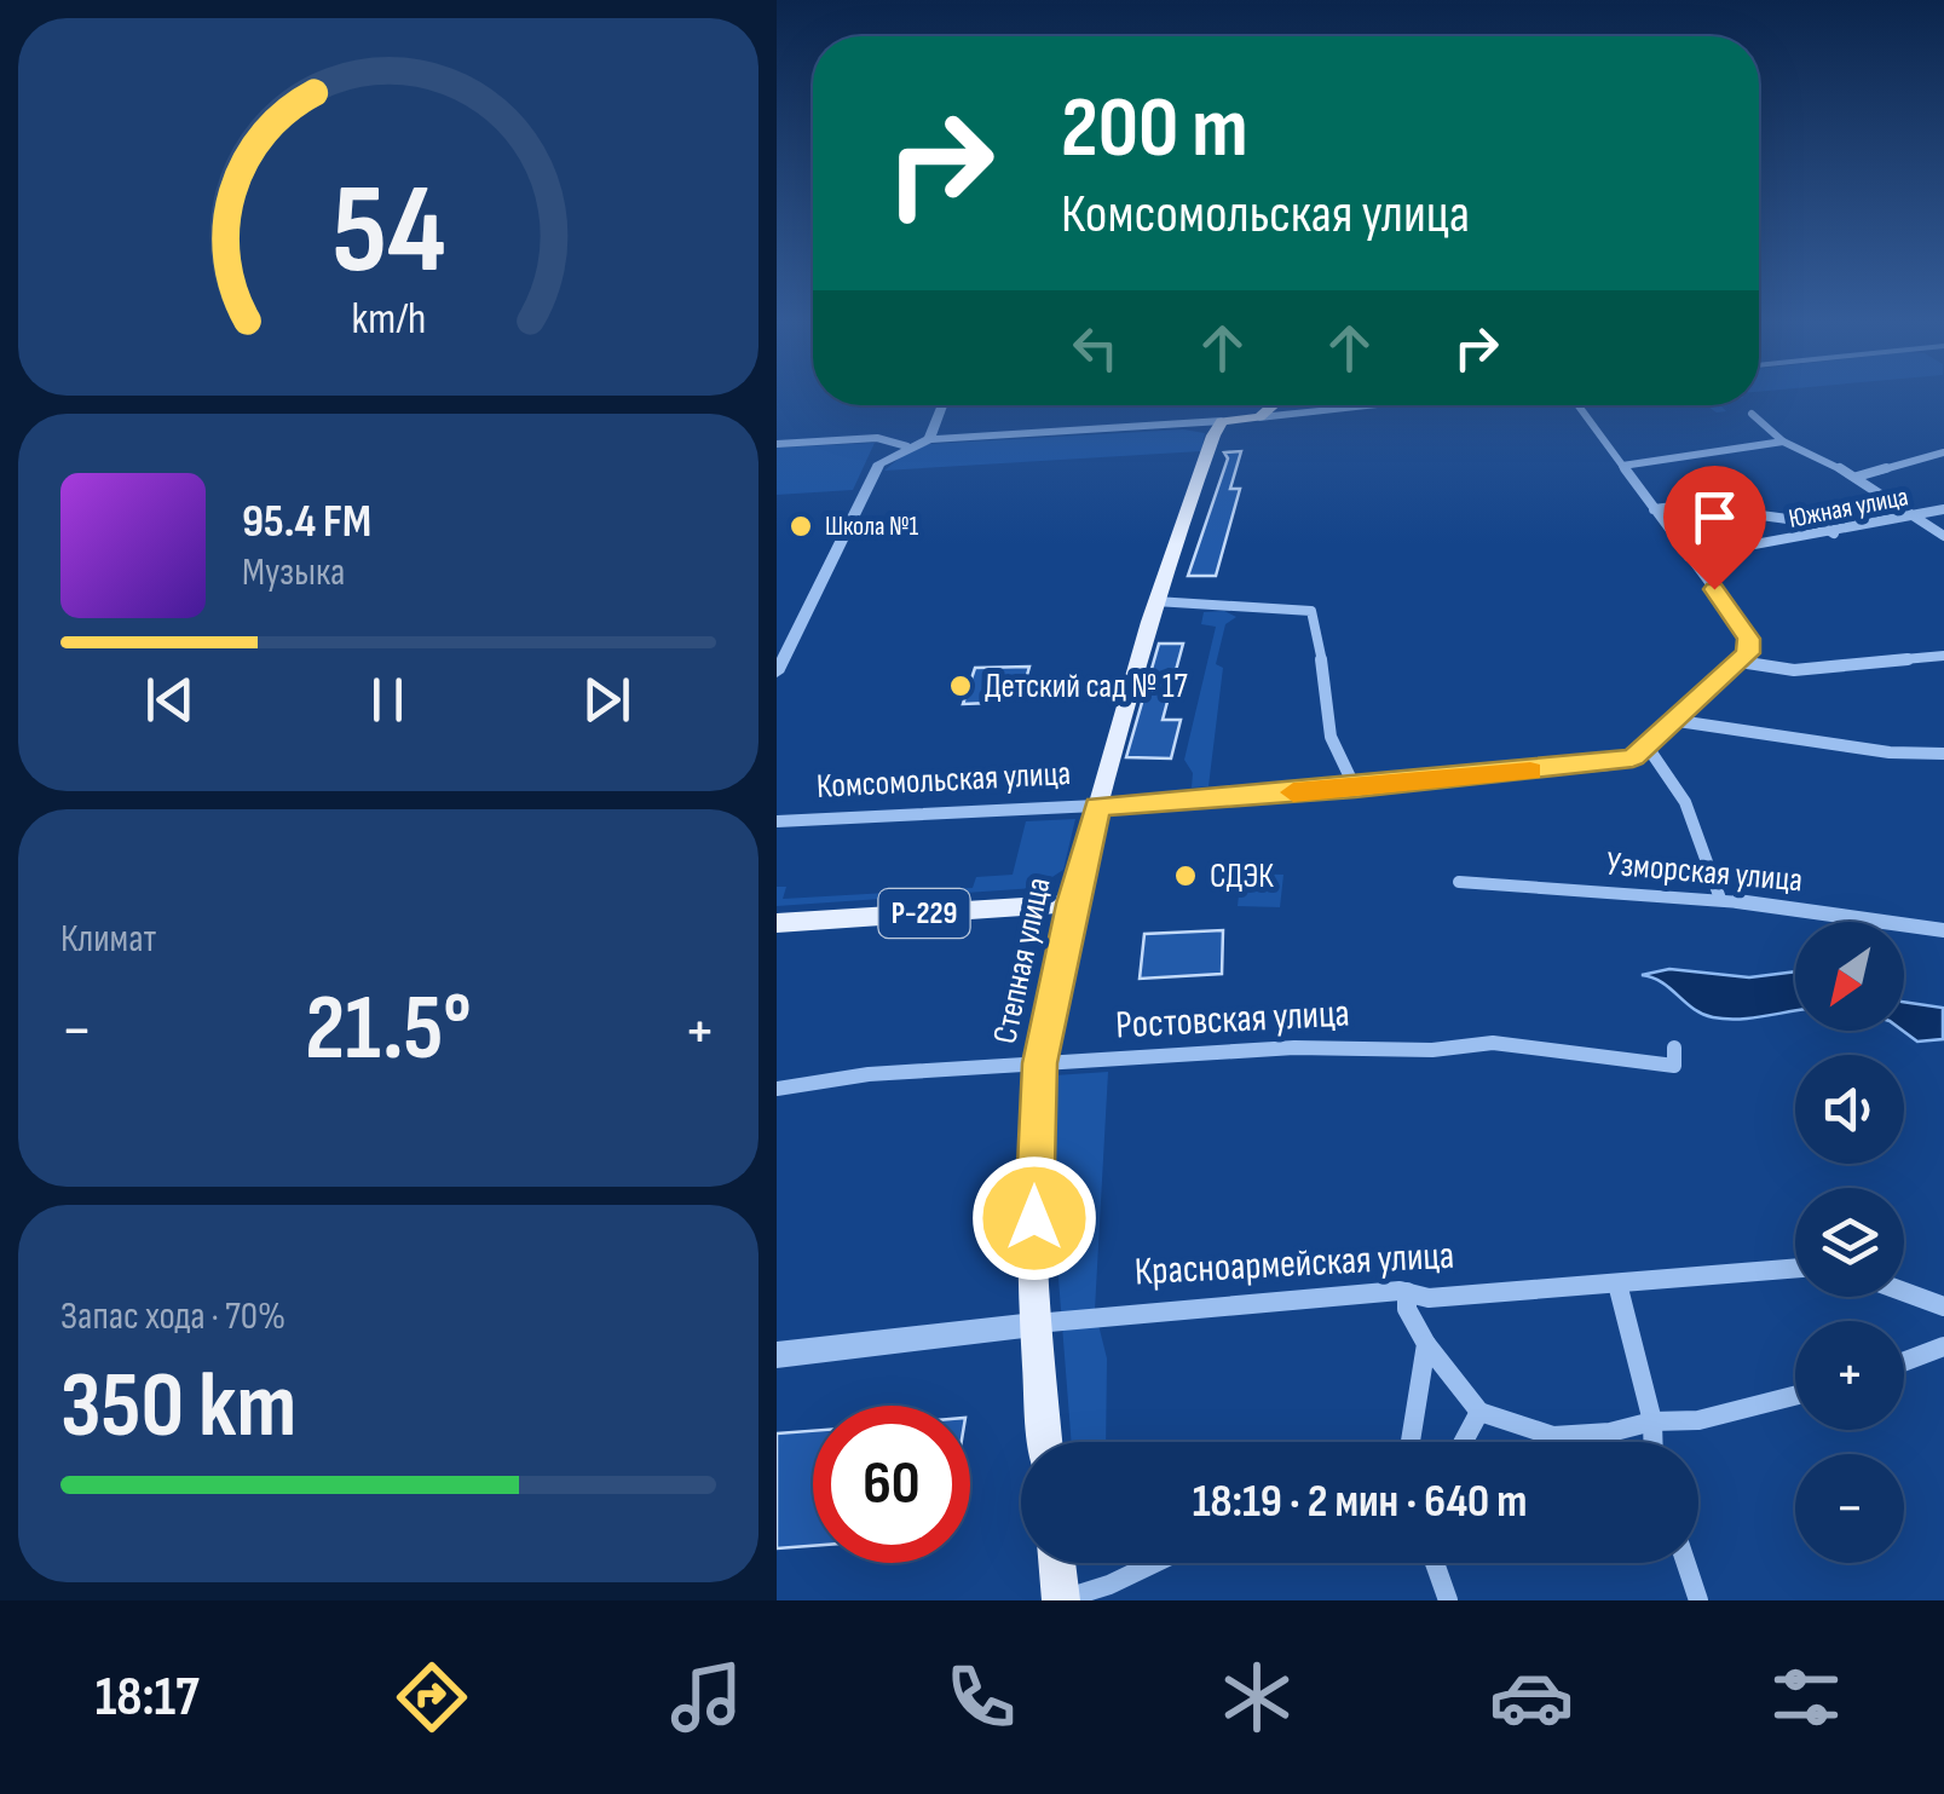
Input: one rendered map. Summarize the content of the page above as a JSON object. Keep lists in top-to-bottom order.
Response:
{
  "streets": {
    "main road": ["Р-229", "Степная улица"],
    "street": [
      "Южная улица",
      "Комсомольская улица",
      "Узморская улица",
      "Ростовская улица",
      "Красноармейская улица"
    ]
  },
  "crossings": [
    ["Комсомольская улица", "Степная улица"],
    ["Р-229", "Степная улица"],
    ["Степная улица", "Ростовская улица"],
    ["Степная улица", "Красноармейская улица"]
  ],
  "places": ["Школа №1", "Детский сад № 17", "СДЭК"],
  "north": "bottom left",
  "page": {
    "turn": ["200 m", "Комсомольская улица"],
    "song": ["95.4 FM", "Музыка"],
    "tile": [
      "Климат",
      ["Запас хода · 70%", "350 km"]
    ],
    "map_buttons": ["+", "−"],
    "heat": ["−", "21.5°", "+"],
    "limit": "60",
    "trip": "18:19 · 2 мин · 640 m",
    "tabs": "18:17",
    "gauge": ["54", "km/h"]
  }
}
